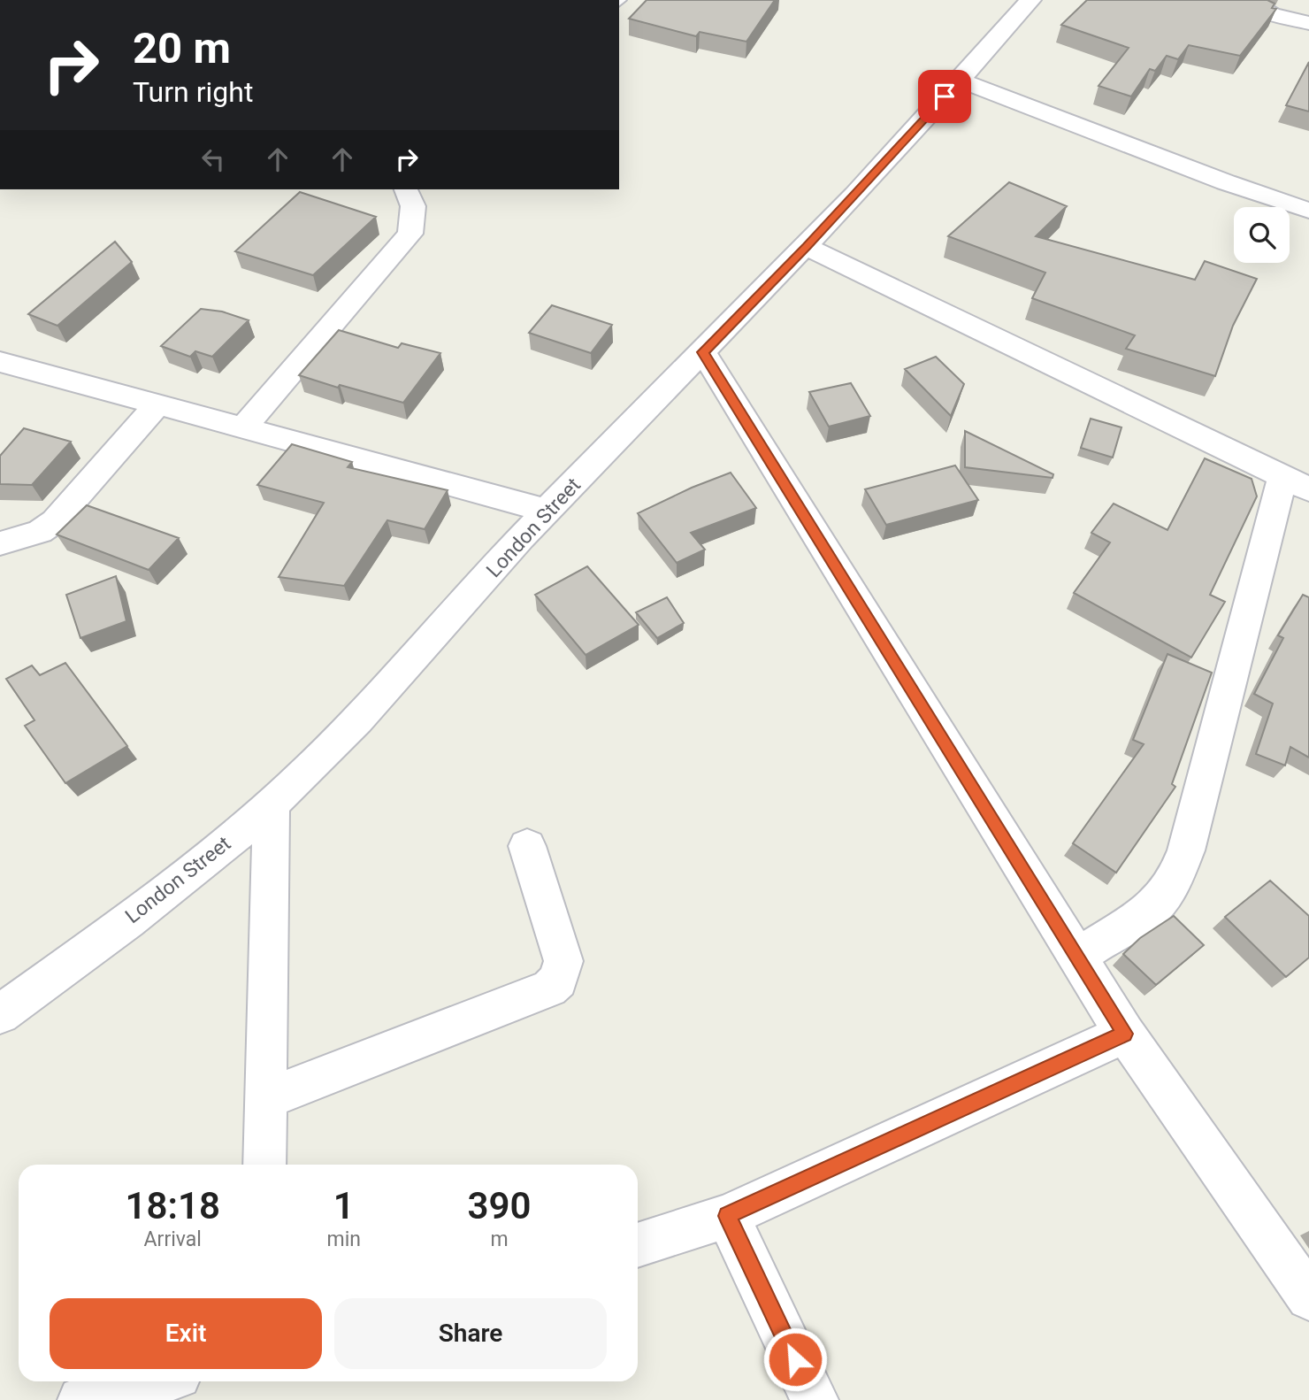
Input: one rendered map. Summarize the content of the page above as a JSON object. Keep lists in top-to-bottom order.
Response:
{
  "streets": {
    "street": ["London Street"]
  },
  "page": {
    "turn": ["20 m", "Turn right"],
    "eta": [
      "18:18",
      "Arrival",
      "1",
      "min",
      "390",
      "m"
    ],
    "buttons": ["Exit", "Share"]
  }
}
